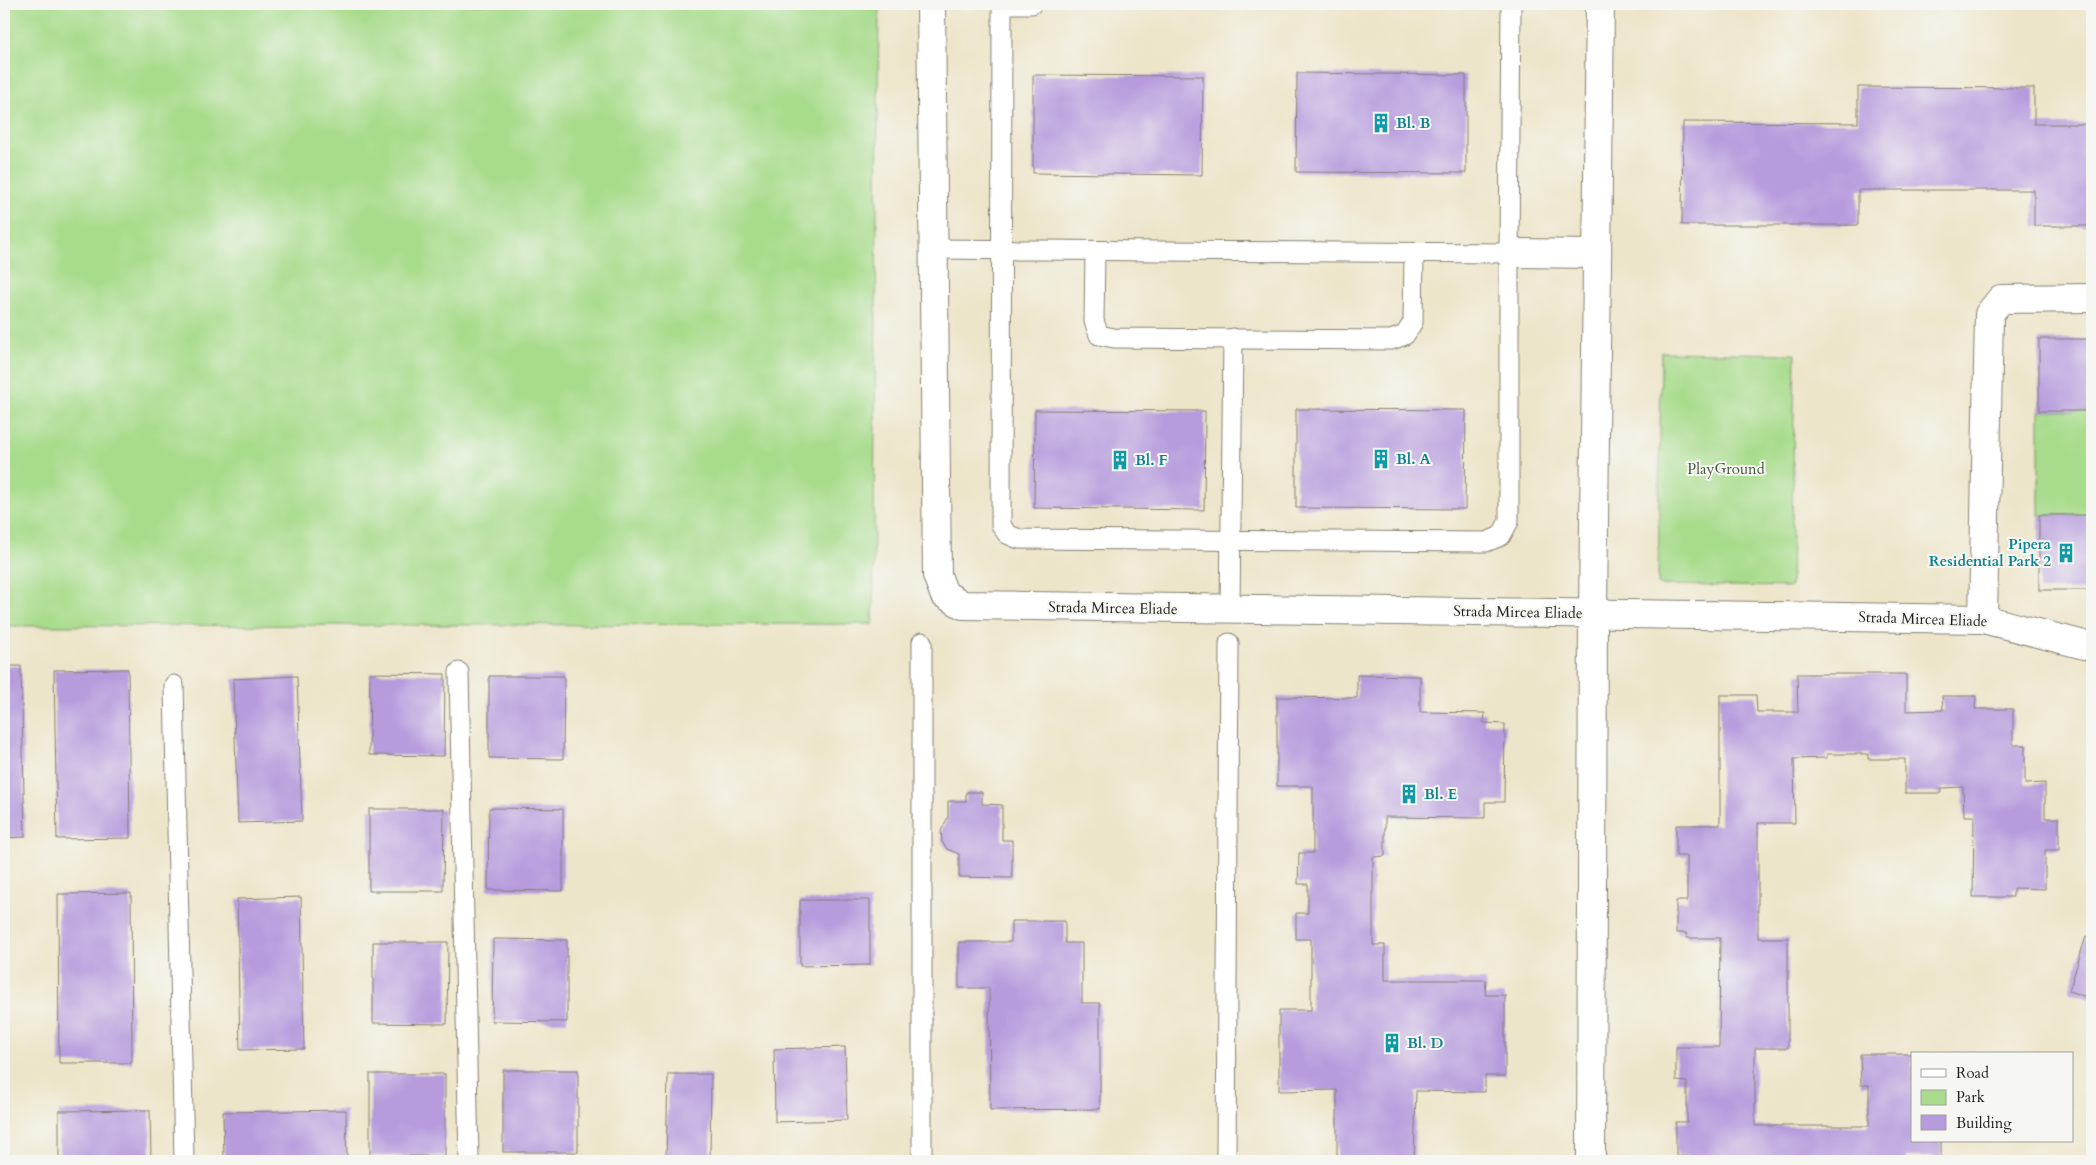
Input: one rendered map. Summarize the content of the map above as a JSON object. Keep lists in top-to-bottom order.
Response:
{
  "streets": {
    "street": ["Strada Mircea Eliade"]
  },
  "parks": ["PlayGround"],
  "places": {
    "building": [
      "Bl. B",
      "Bl. A",
      "Bl. F",
      "Pipera Residential Park 2",
      "Bl. E",
      "Bl. D"
    ]
  },
  "legend": ["Road", "Park", "Building"]
}
